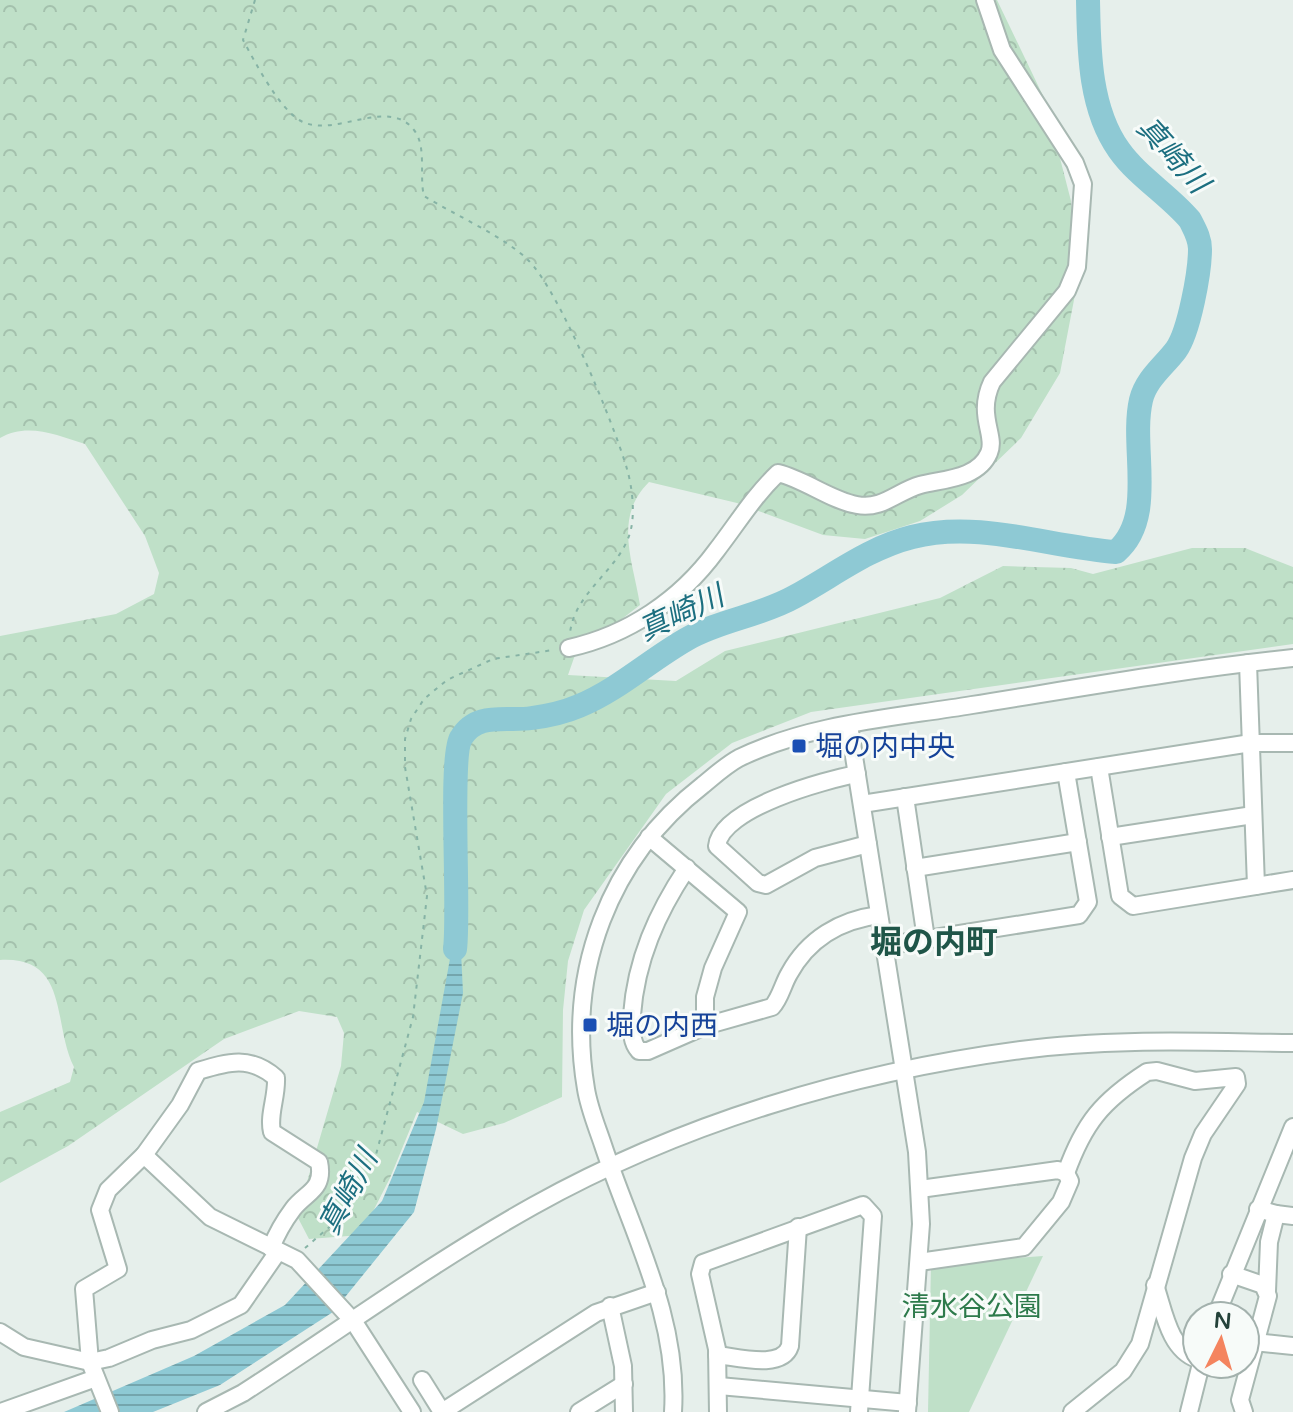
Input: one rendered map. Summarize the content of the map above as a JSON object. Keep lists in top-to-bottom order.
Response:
{
  "districts": ["堀の内町"],
  "water": ["真崎川"],
  "parks": ["清水谷公園"],
  "places": {
    "transit": ["堀の内中央", "堀の内西"]
  },
  "north": "top"
}
